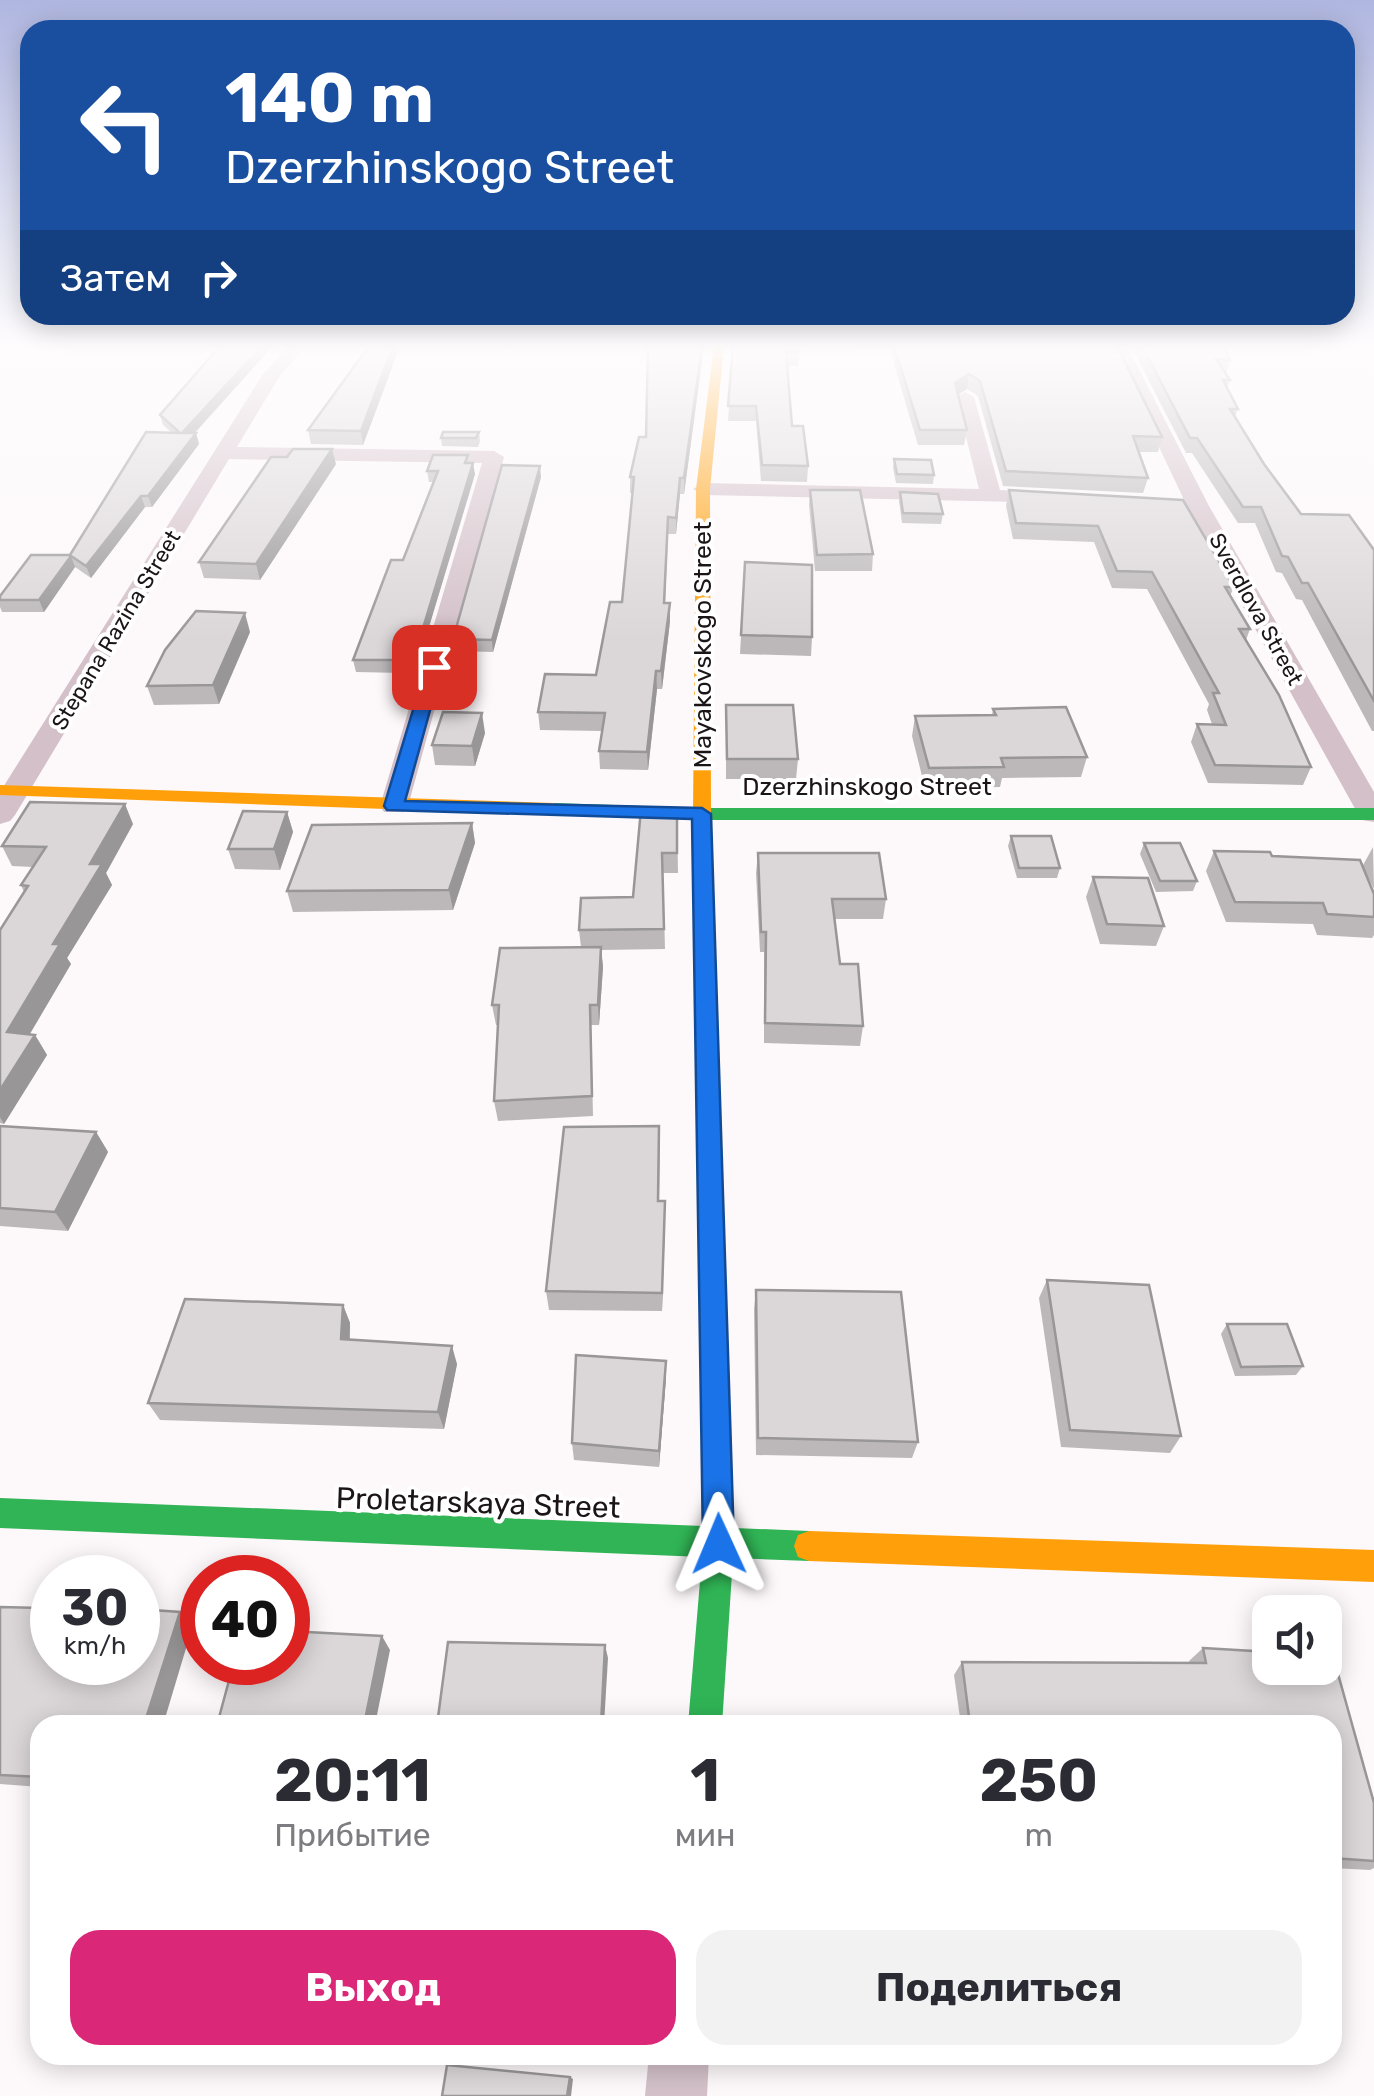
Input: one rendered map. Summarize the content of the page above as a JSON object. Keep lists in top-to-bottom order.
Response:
{
  "streets": {
    "street": [
      "Sverdlova Street",
      "Stepana Razina Street",
      "Mayakovskogo Street",
      "Dzerzhinskogo Street",
      "Proletarskaya Street"
    ]
  },
  "crossings": [
    ["Sverdlova Street", "Dzerzhinskogo Street"],
    ["Stepana Razina Street", "Dzerzhinskogo Street"],
    ["Mayakovskogo Street", "Dzerzhinskogo Street"],
    ["Mayakovskogo Street", "Proletarskaya Street"]
  ],
  "page": {
    "turn": ["140 m", "Dzerzhinskogo Street"],
    "then": "Затем",
    "speed": "30 km/h",
    "limit": "40",
    "eta": [
      "20:11",
      "Прибытие",
      "1",
      "мин",
      "250",
      "m"
    ],
    "buttons": ["Выход", "Поделиться"]
  }
}
